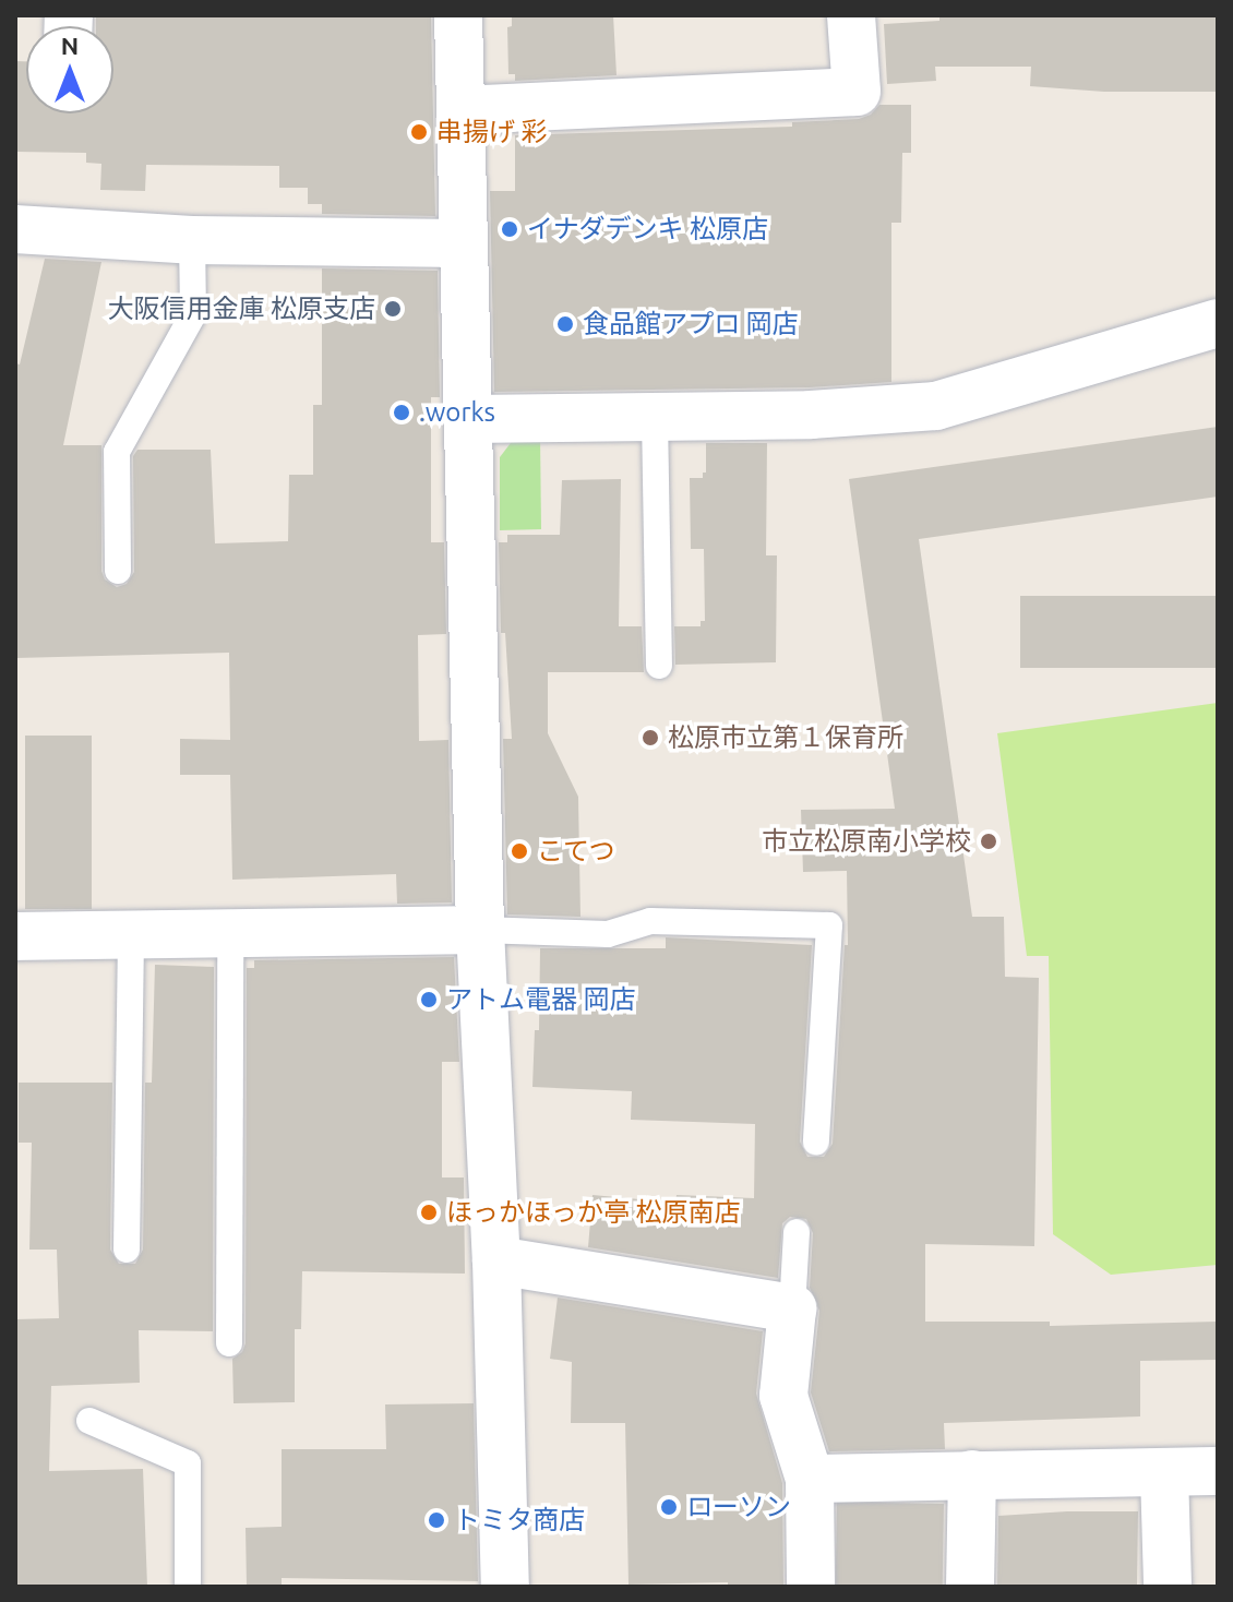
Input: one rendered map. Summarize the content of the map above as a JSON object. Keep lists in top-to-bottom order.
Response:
{
  "places": [
    "串揚げ 彩",
    "イナダデンキ 松原店",
    "大阪信用金庫 松原支店",
    "食品館アプロ 岡店",
    ".works",
    "松原市立第１保育所",
    "市立松原南小学校",
    "こてつ",
    "アトム電器 岡店",
    "ほっかほっか亭 松原南店",
    "ローソン",
    "トミタ商店"
  ],
  "north": "top"
}
